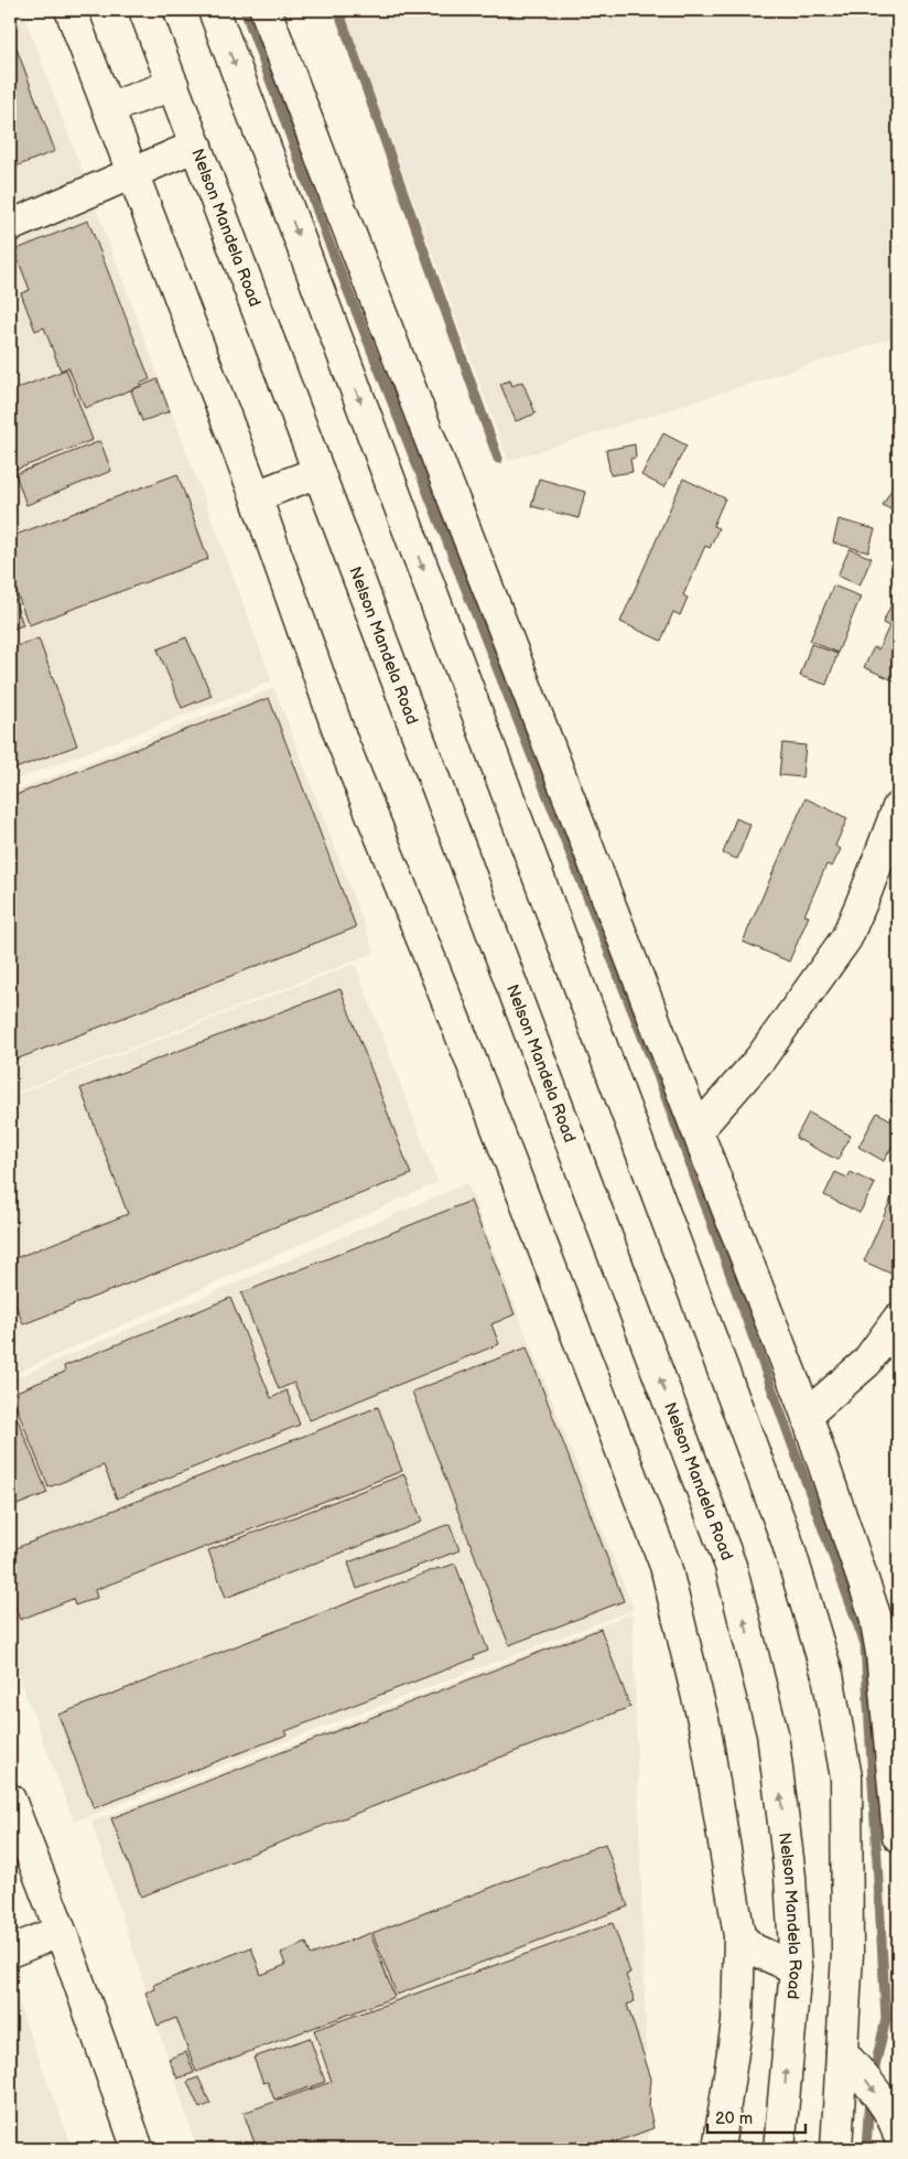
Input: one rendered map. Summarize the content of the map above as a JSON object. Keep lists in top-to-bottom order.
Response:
{
  "streets": {
    "main road": ["Nelson Mandela Road"]
  },
  "scale_bar": "20 m"
}
